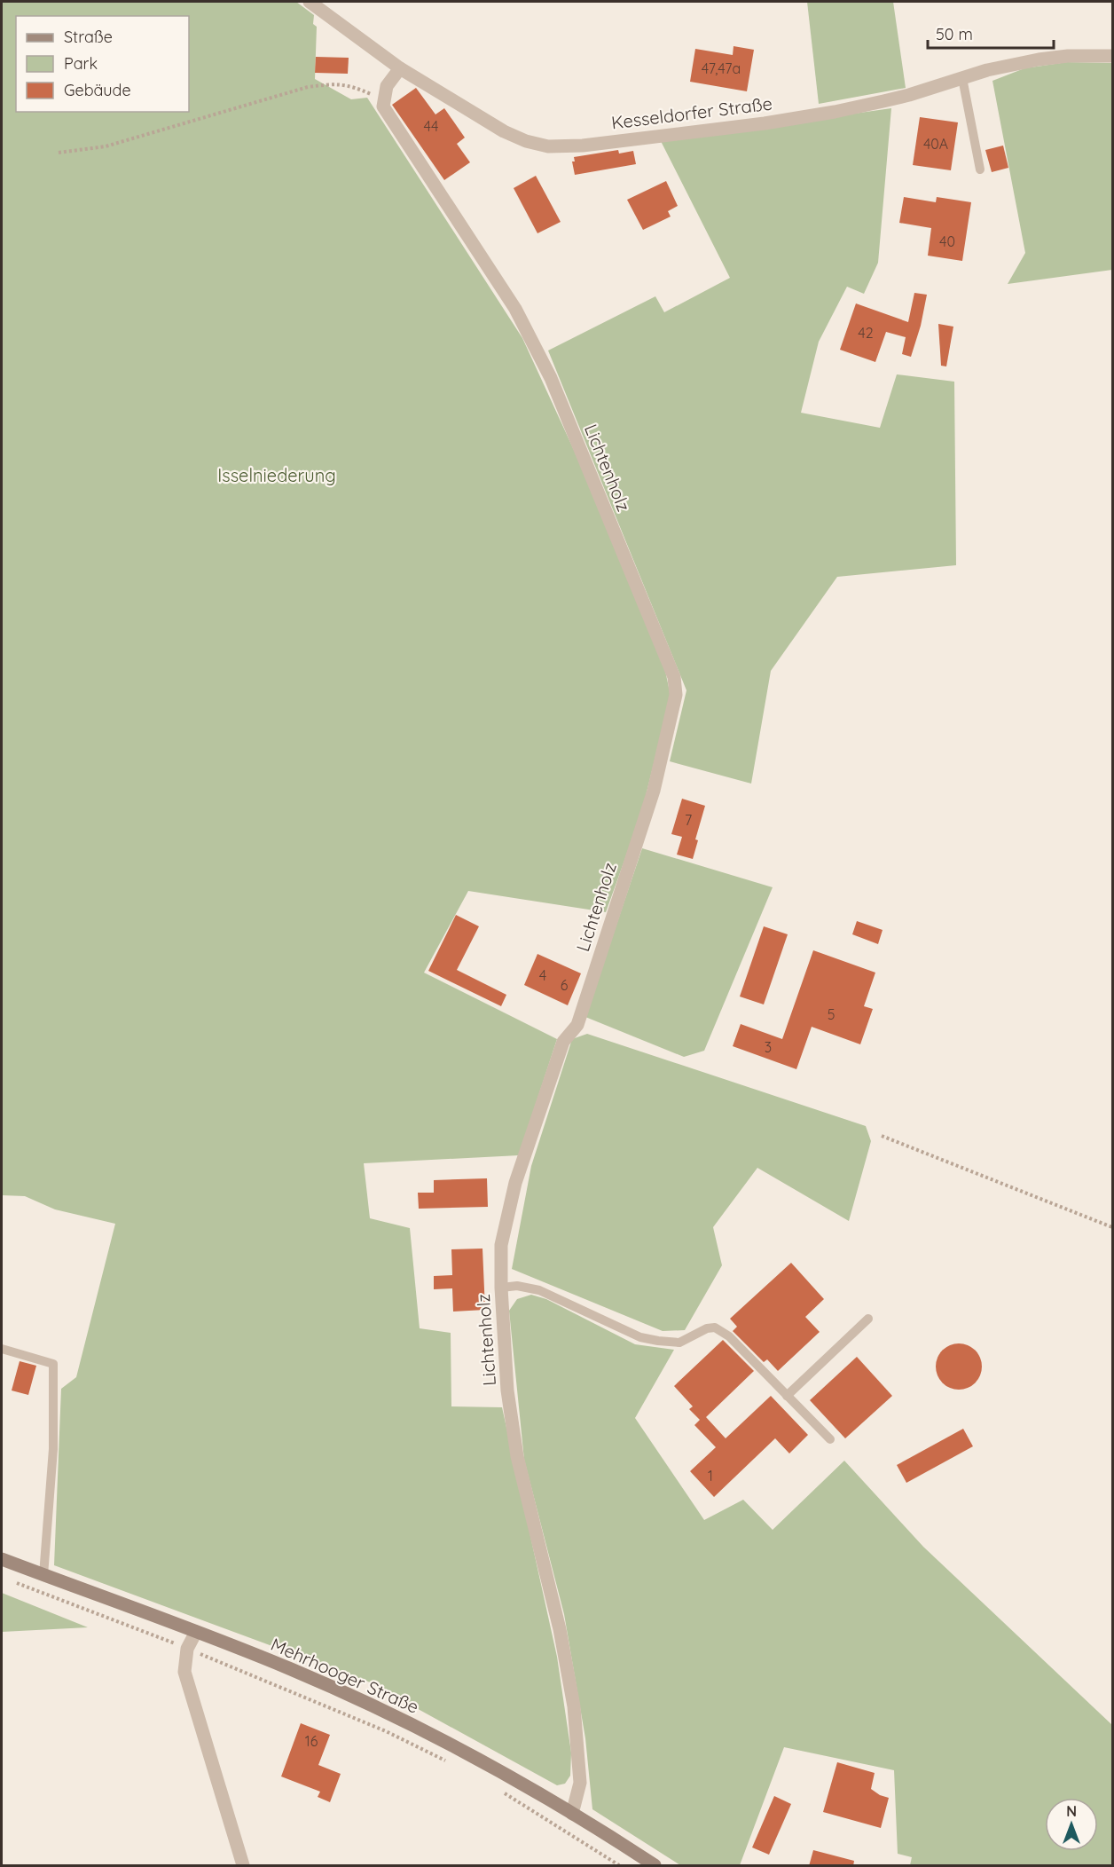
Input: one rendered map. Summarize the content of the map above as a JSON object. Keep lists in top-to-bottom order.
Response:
{
  "streets": {
    "main road": ["Mehrhooger Straße"],
    "street": ["Kesseldorfer Straße", "Lichtenholz"]
  },
  "crossings": [
    ["Lichtenholz", "Mehrhooger Straße"]
  ],
  "parks": ["Isselniederung"],
  "house_numbers": [
    "47,47a",
    "44",
    "40A",
    "40",
    "42",
    "7",
    "4",
    "6",
    "5",
    "3",
    "1",
    "16"
  ],
  "legend": ["Straße", "Park", "Gebäude"],
  "scale_bar": "50 m",
  "north": "top"
}
